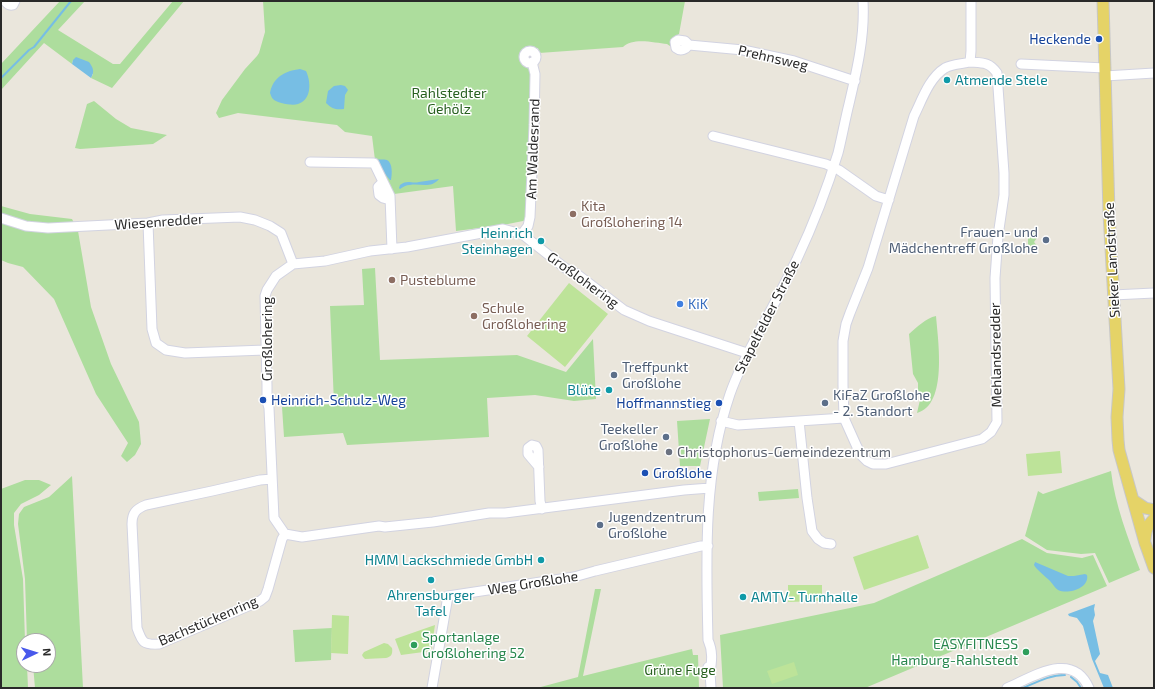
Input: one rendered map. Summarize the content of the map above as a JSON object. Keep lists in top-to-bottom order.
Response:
{
  "streets": {
    "main road": ["Sieker Landstraße"],
    "street": [
      "Prehnsweg",
      "Am Waldesrand",
      "Wiesenredder",
      "Großlohering",
      "Stapelfelder Straße",
      "Mehlandsredder",
      "Weg Großlohe",
      "Bachstückenring"
    ]
  },
  "crossings": [
    ["Prehnsweg", "Stapelfelder Straße"],
    ["Am Waldesrand", "Großlohering"],
    ["Wiesenredder", "Großlohering"],
    ["Großlohering", "Stapelfelder Straße"],
    ["Großlohering", "Bachstückenring"],
    ["Stapelfelder Straße", "Weg Großlohe"]
  ],
  "parks": ["Rahlstedter Gehölz", "Grüne Fuge"],
  "places": [
    "Heckende",
    "Atmende Stele",
    "Kita Großlohering 14",
    "Frauen- und Mädchentreff Großlohe",
    "Heinrich Steinhagen",
    "Pusteblume",
    "KiK",
    "Schule Großlohering",
    "Treffpunkt Großlohe",
    "Blüte",
    "Heinrich-Schulz-Weg",
    "Hoffmannstieg",
    "KiFaZ Großlohe - 2. Standort",
    "Teekeller Großlohe",
    "Christophorus-Gemeindezentrum",
    "Großlohe",
    "Jugendzentrum Großlohe",
    "HMM Lackschmiede GmbH",
    "Ahrensburger Tafel",
    "AMTV- Turnhalle",
    "Sportanlage Großlohering 52",
    "EASYFITNESS Hamburg-Rahlstedt"
  ],
  "north": "right"
}
